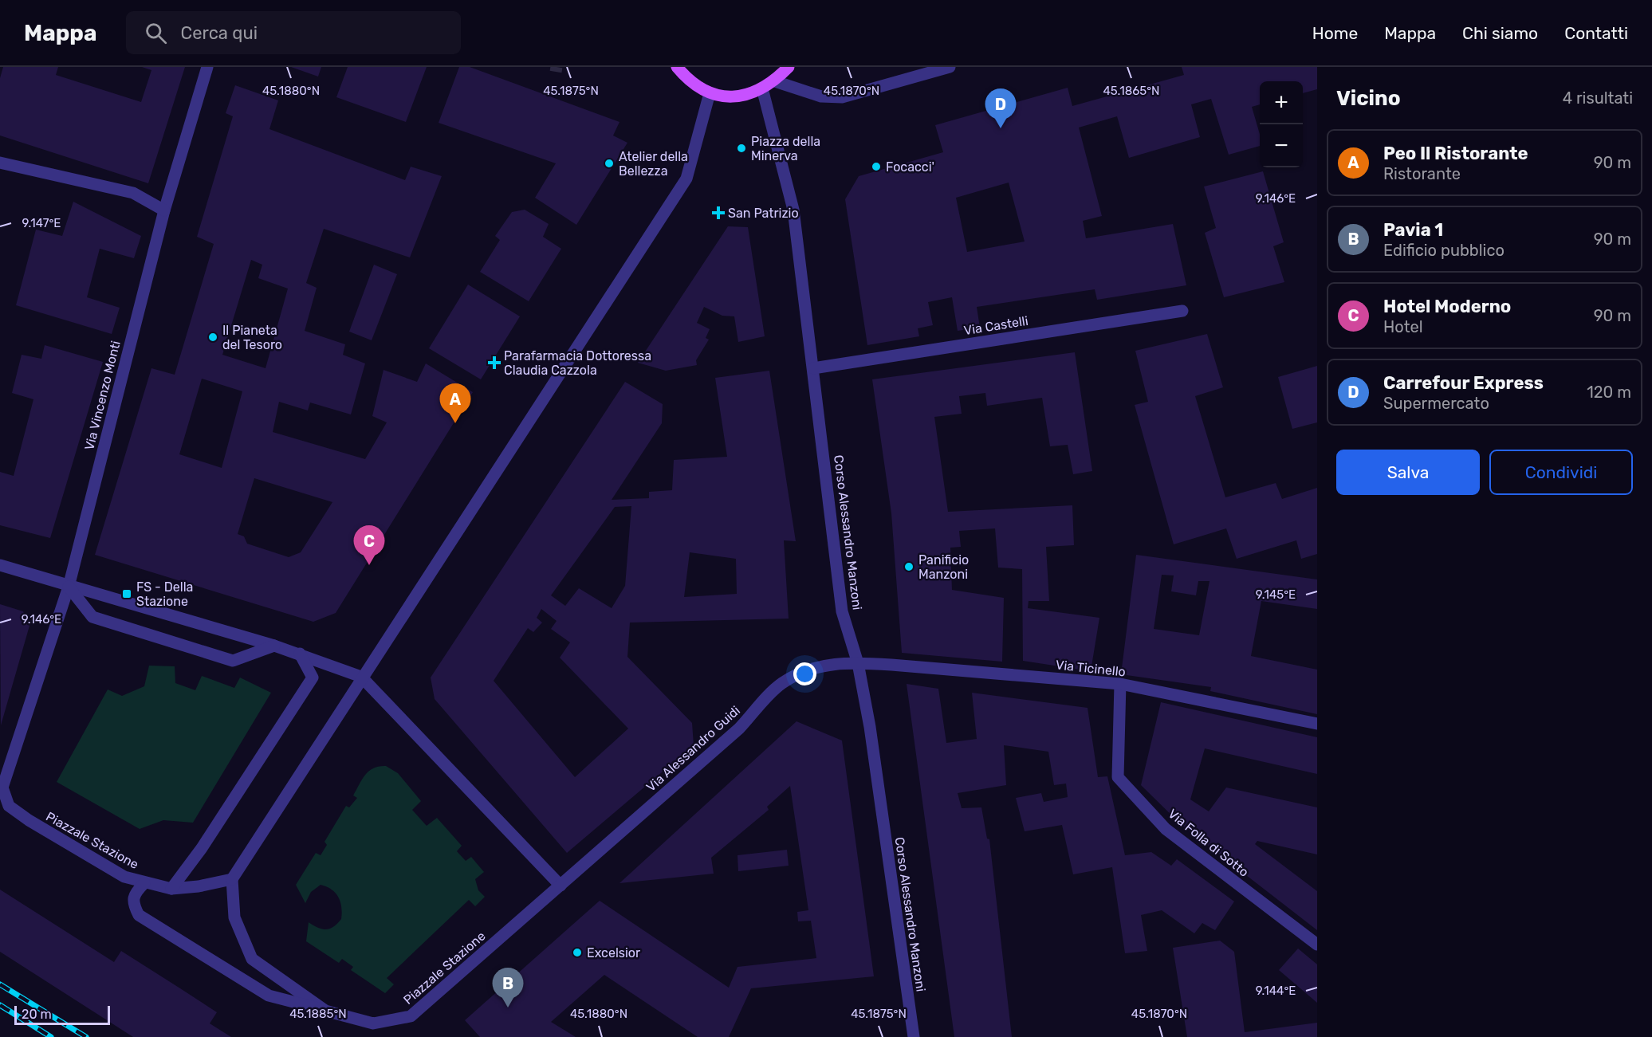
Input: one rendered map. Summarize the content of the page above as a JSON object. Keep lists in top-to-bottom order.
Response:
{
  "streets": {
    "street": [
      "Via Castelli",
      "Via Vincenzo Monti",
      "Corso Alessandro Manzoni",
      "Via Ticinello",
      "Via Alessandro Guidi",
      "Piazzale Stazione",
      "Via Folla di Sotto"
    ]
  },
  "crossings": [
    ["Via Castelli", "Corso Alessandro Manzoni"],
    ["Via Vincenzo Monti", "Piazzale Stazione"],
    ["Corso Alessandro Manzoni", "Via Ticinello"],
    ["Corso Alessandro Manzoni", "Via Alessandro Guidi"],
    ["Via Ticinello", "Via Alessandro Guidi"],
    ["Via Ticinello", "Via Folla di Sotto"],
    ["Via Alessandro Guidi", "Piazzale Stazione"]
  ],
  "places": {
    "other": [
      "Piazza della Minerva",
      "Atelier della Bellezza",
      "Focacci'",
      "Il Pianeta del Tesoro",
      "Panificio Manzoni",
      "Excelsior"
    ],
    "health": ["San Patrizio", "Parafarmacia Dottoressa Claudia Cazzola"],
    "transit": ["FS - Della Stazione"]
  },
  "scale_bar": "20 m",
  "page": {
    "header": "Mappa",
    "search": "Cerca qui",
    "nav": [
      "Home",
      "Mappa",
      "Chi siamo",
      "Contatti"
    ],
    "heading": ["Vicino", "4 risultati"],
    "map_buttons": ["+", "−"],
    "pins": [
      "D",
      "A",
      "C",
      "B"
    ],
    "list": [
      {
        "mark": "A",
        "name": "Peo Il Ristorante",
        "note": "Ristorante",
        "value": "90 m"
      },
      {
        "mark": "B",
        "name": "Pavia 1",
        "note": "Edificio pubblico",
        "value": "90 m"
      },
      {
        "mark": "C",
        "name": "Hotel Moderno",
        "note": "Hotel",
        "value": "90 m"
      },
      {
        "mark": "D",
        "name": "Carrefour Express",
        "note": "Supermercato",
        "value": "120 m"
      }
    ],
    "buttons": ["Salva", "Condividi"],
    "scale": "20 m"
  },
  "coordinates": [
    "45.1880°N",
    "45.1875°N",
    "45.1870°N",
    "45.1865°N",
    "9.146°E",
    "9.147°E",
    "9.145°E",
    "9.144°E",
    "45.1885°N"
  ]
}
